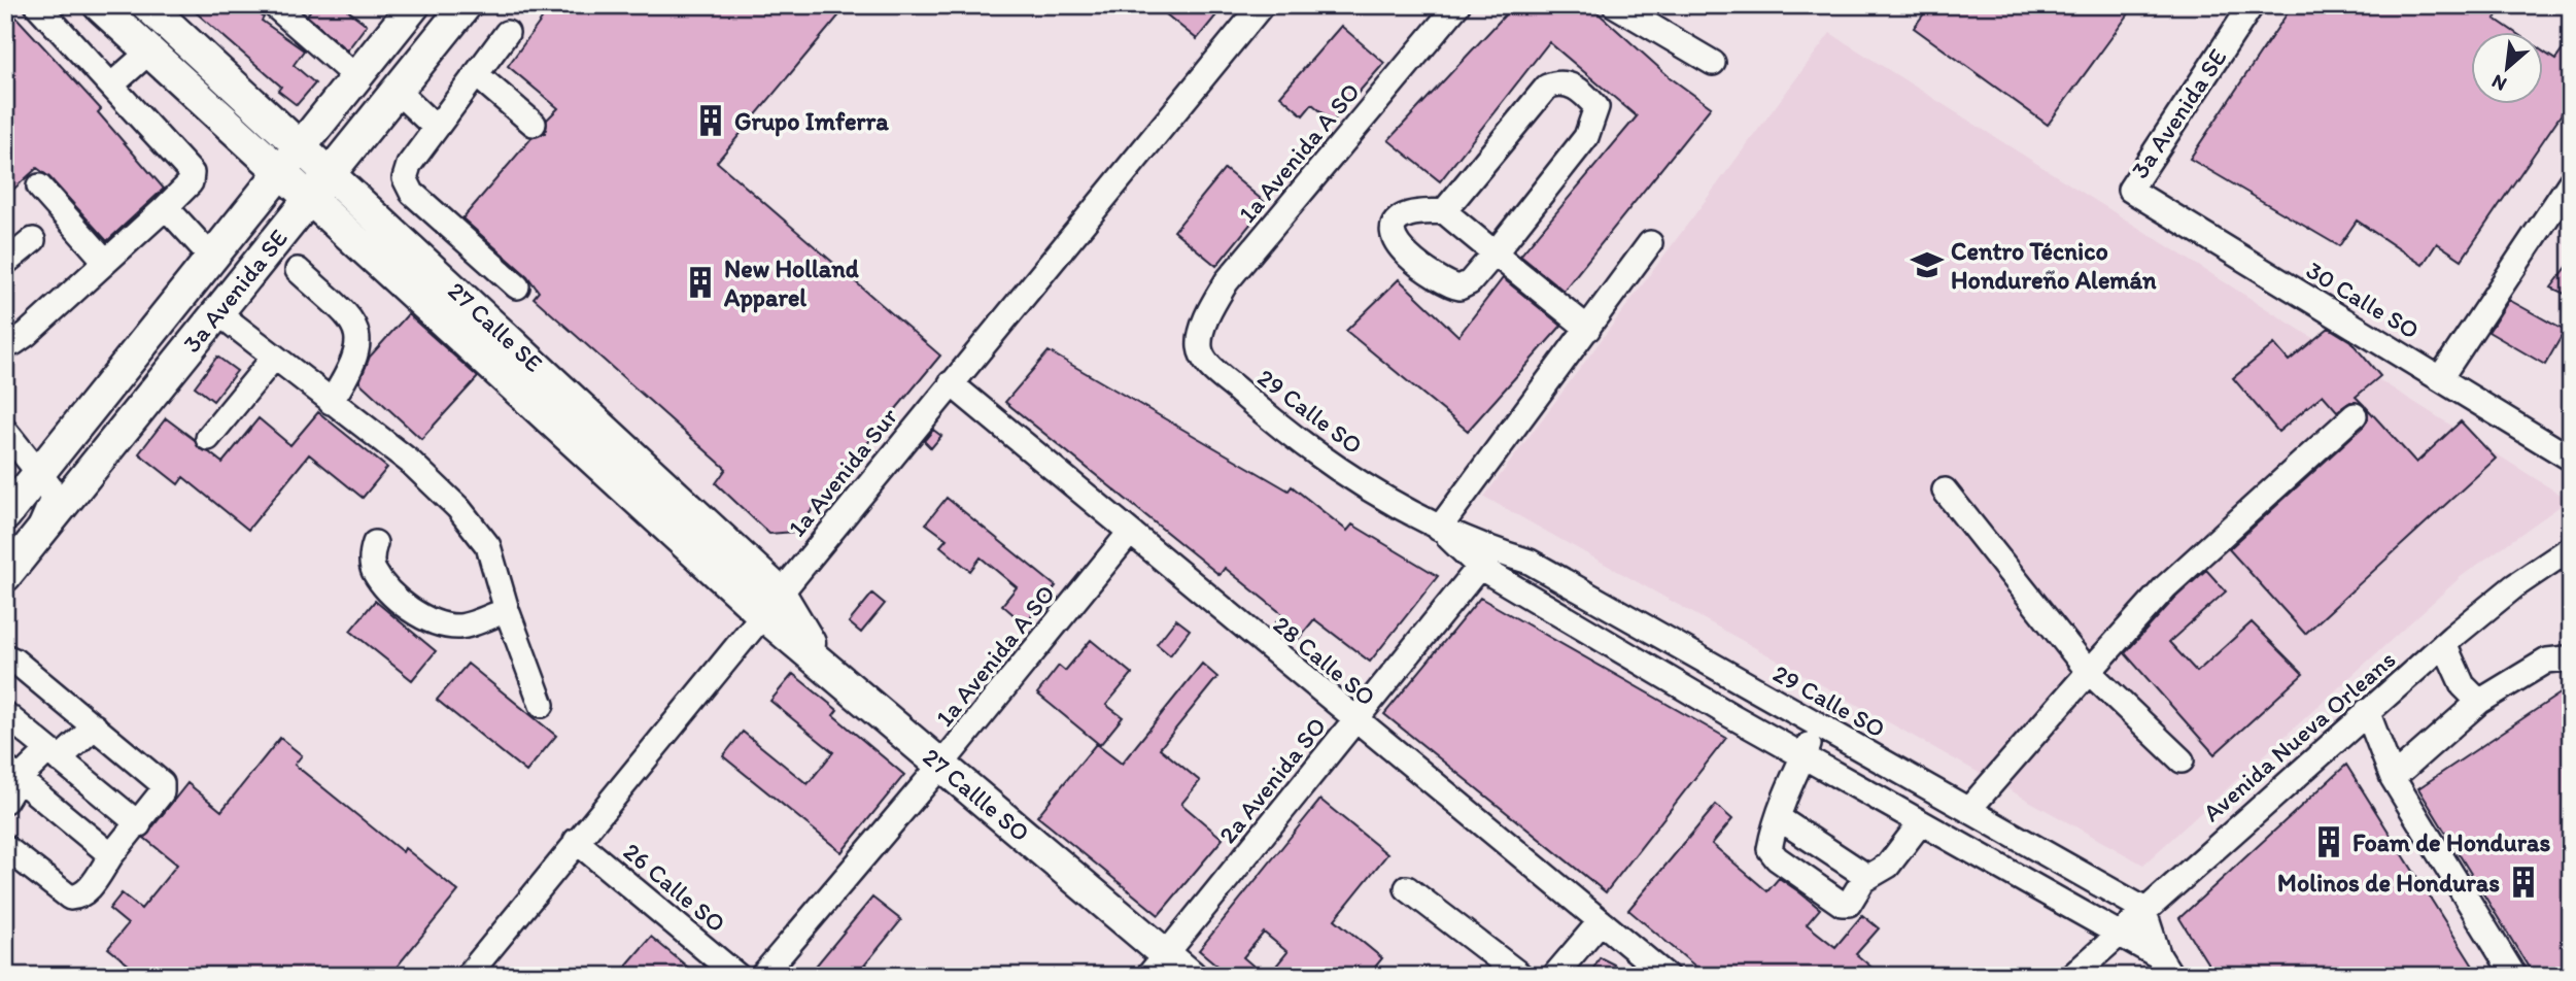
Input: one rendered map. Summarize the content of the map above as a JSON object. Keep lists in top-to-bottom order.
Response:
{
  "streets": {
    "main road": ["3a Avenida SE", "27 Calle SE", "27 Callle SO"],
    "street": [
      "1a Avenida A SO",
      "30 Calle SO",
      "29 Calle SO",
      "1a Avenida Sur",
      "28 Calle SO",
      "Avenida Nueva Orleans",
      "2a Avenida SO",
      "26 Calle SO"
    ]
  },
  "crossings": [
    ["3a Avenida SE", "30 Calle SO"],
    ["3a Avenida SE", "27 Calle SE"],
    ["1a Avenida A SO", "29 Calle SO"],
    ["1a Avenida A SO", "28 Calle SO"],
    ["1a Avenida A SO", "27 Callle SO"],
    ["27 Calle SE", "1a Avenida Sur"],
    ["27 Calle SE", "27 Callle SO"],
    ["29 Calle SO", "Avenida Nueva Orleans"],
    ["29 Calle SO", "2a Avenida SO"],
    ["1a Avenida Sur", "28 Calle SO"],
    ["1a Avenida Sur", "26 Calle SO"],
    ["28 Calle SO", "2a Avenida SO"],
    ["2a Avenida SO", "27 Callle SO"]
  ],
  "places": {
    "building": [
      "Grupo Imferra",
      "New Holland Apparel",
      "Foam de Honduras",
      "Molinos de Honduras"
    ],
    "school or university": ["Centro Técnico Hondureño Alemán"]
  },
  "north": "bottom left"
}
